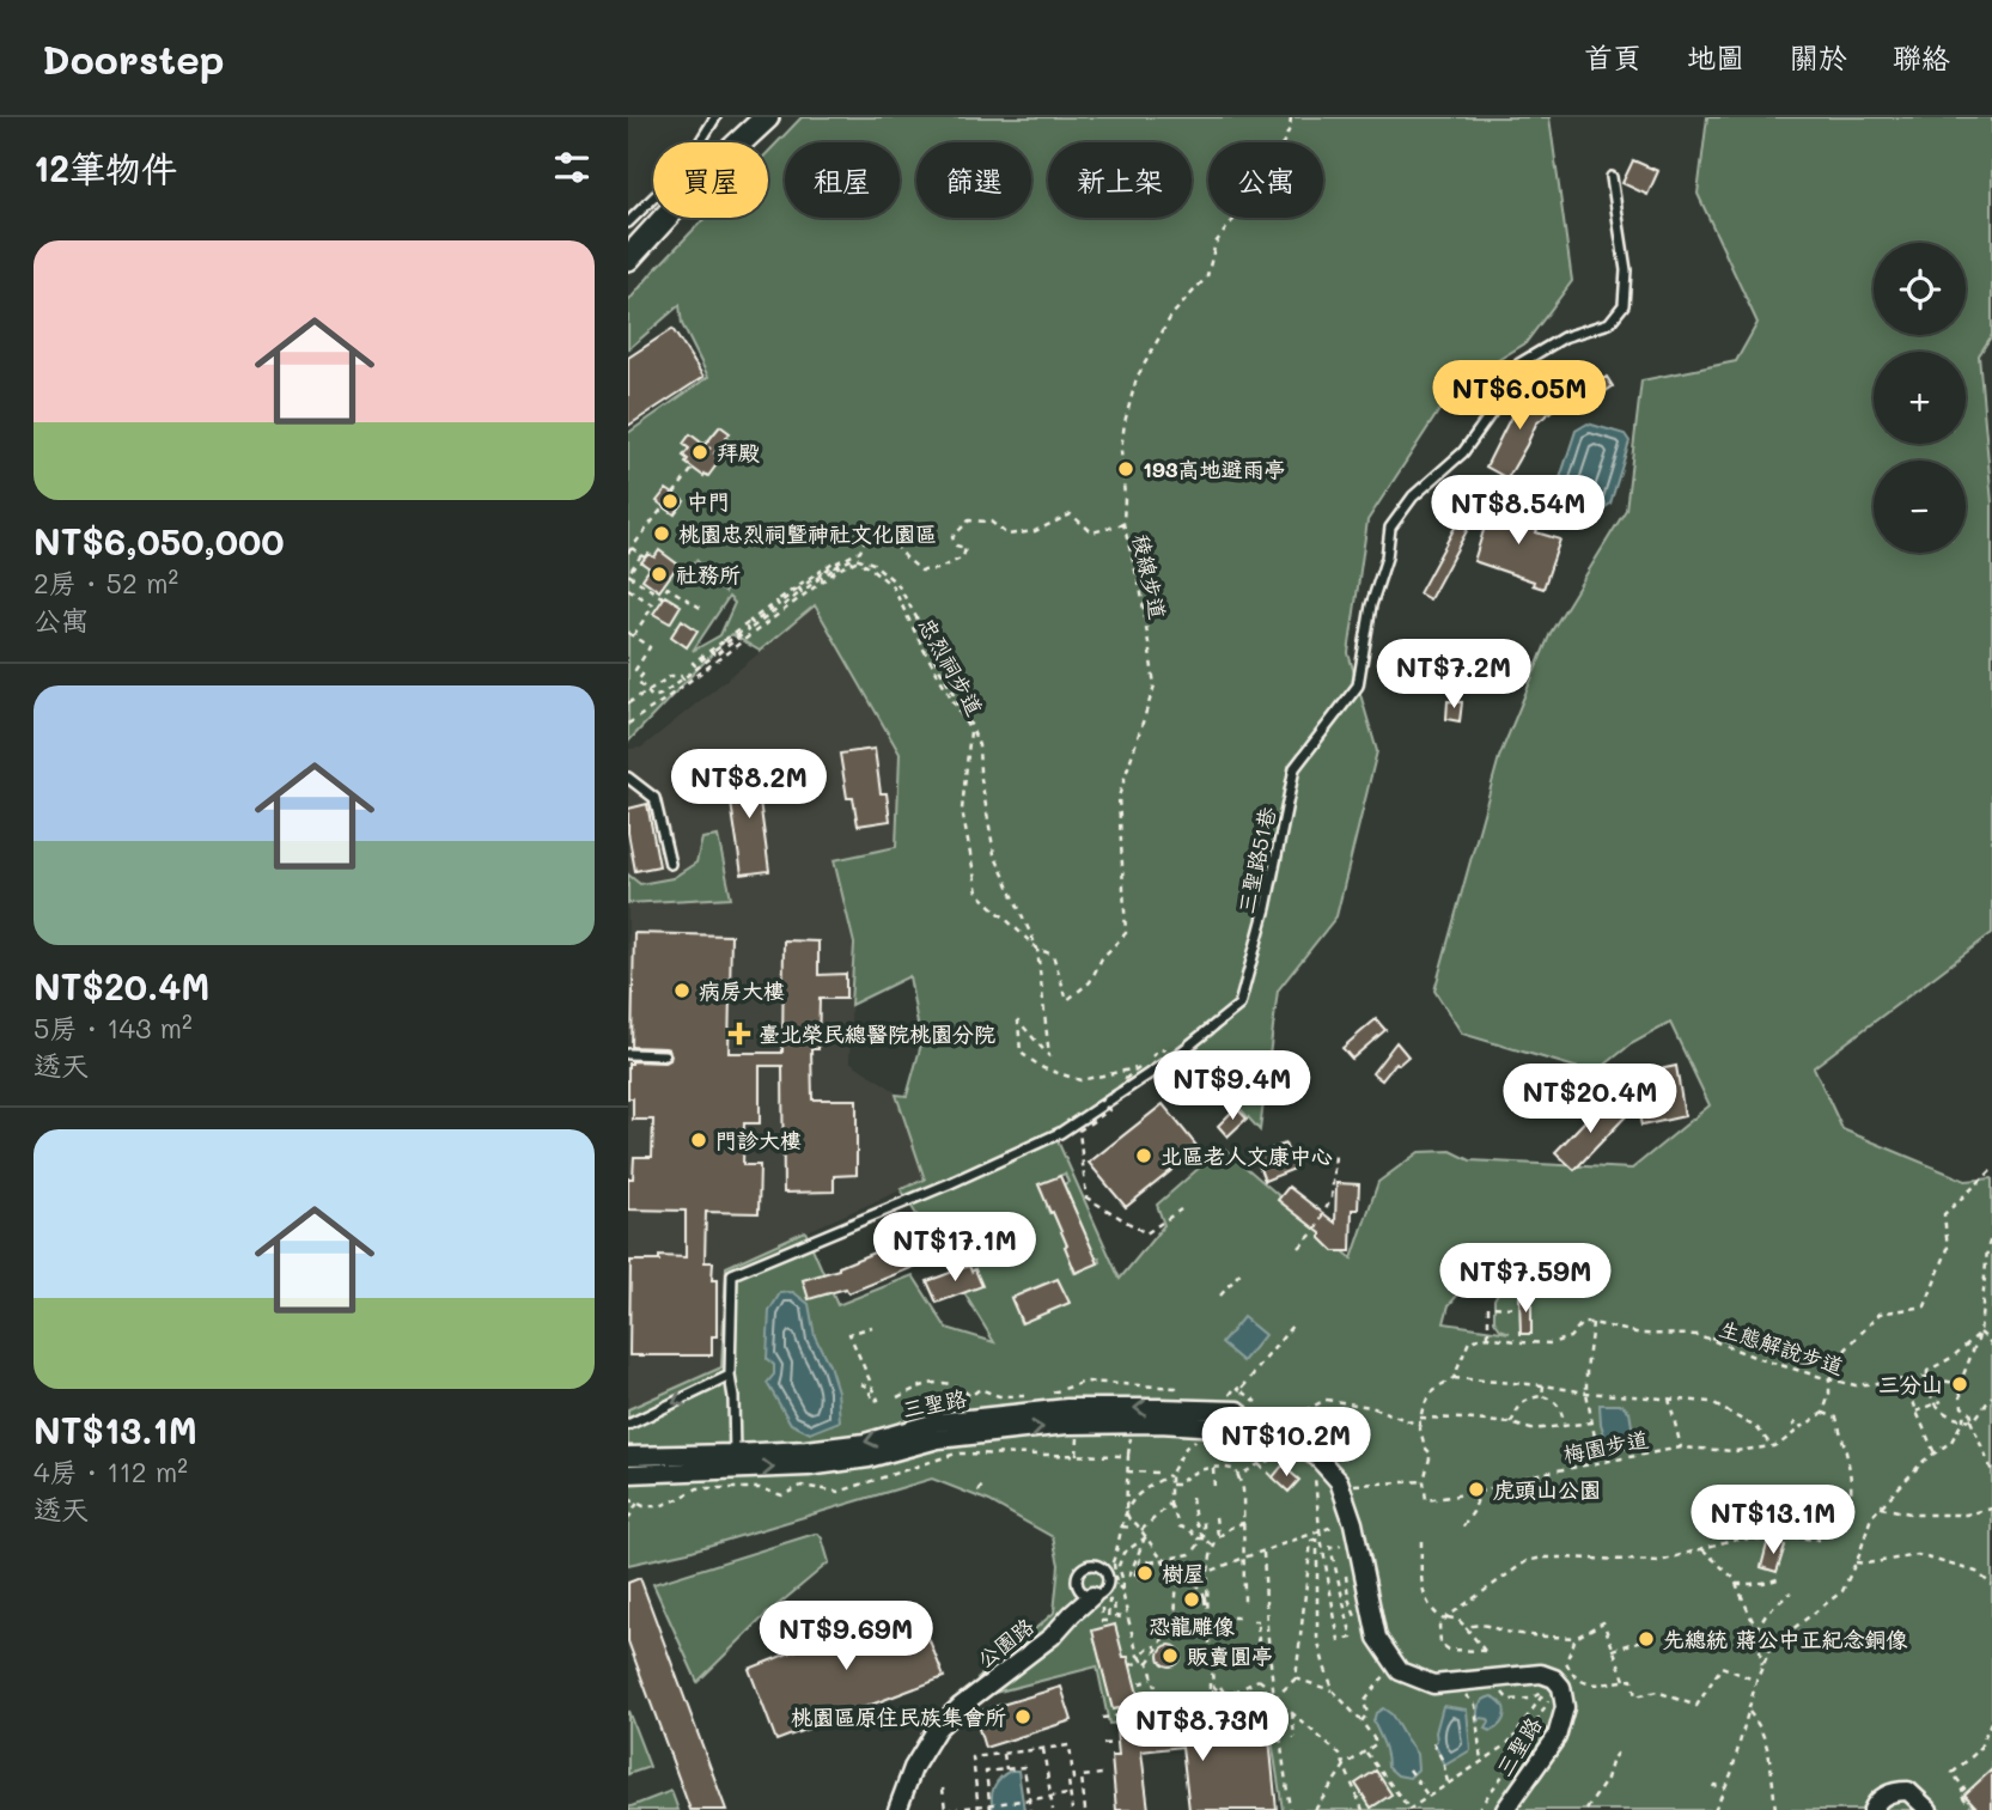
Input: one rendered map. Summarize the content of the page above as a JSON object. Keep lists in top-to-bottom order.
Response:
{
  "streets": {
    "street": ["三聖路", "公園路"],
    "lane": ["三聖路51巷"],
    "path": [
      "稜線步道",
      "忠烈祠步道",
      "生態解說步道",
      "梅園步道"
    ]
  },
  "crossings": [
    ["稜線步道", "忠烈祠步道"],
    ["三聖路51巷", "三聖路"]
  ],
  "places": {
    "other": [
      "拜殿",
      "193高地避雨亭",
      "中門",
      "桃園忠烈祠暨神社文化園區",
      "社務所",
      "病房大樓",
      "門診大樓",
      "北區老人文康中心",
      "三分山",
      "虎頭山公園",
      "樹屋",
      "恐龍雕像",
      "先總統 蔣公中正紀念銅像",
      "販賣圓亭",
      "桃園區原住民族集會所"
    ],
    "health": ["臺北榮民總醫院桃園分院"]
  },
  "page": {
    "header": "Doorstep",
    "nav": [
      "首頁",
      "地圖",
      "關於",
      "聯絡"
    ],
    "heading": "12筆物件",
    "chip": [
      "買屋",
      "租屋",
      "篩選",
      "新上架",
      "公寓"
    ],
    "list": [
      {
        "name": "NT$6,050,000",
        "note": "2房 · 52 m² · 公寓"
      },
      {
        "name": "NT$20.4M",
        "note": "5房 · 143 m² · 透天"
      },
      {
        "name": "NT$13.1M",
        "note": "4房 · 112 m² · 透天"
      }
    ],
    "map_buttons": ["+", "−"],
    "price": [
      "NT$6.05M",
      "NT$8.54M",
      "NT$7.2M",
      "NT$8.2M",
      "NT$9.4M",
      "NT$20.4M",
      "NT$17.1M",
      "NT$7.59M",
      "NT$10.2M",
      "NT$13.1M",
      "NT$9.69M",
      "NT$8.73M"
    ]
  }
}
